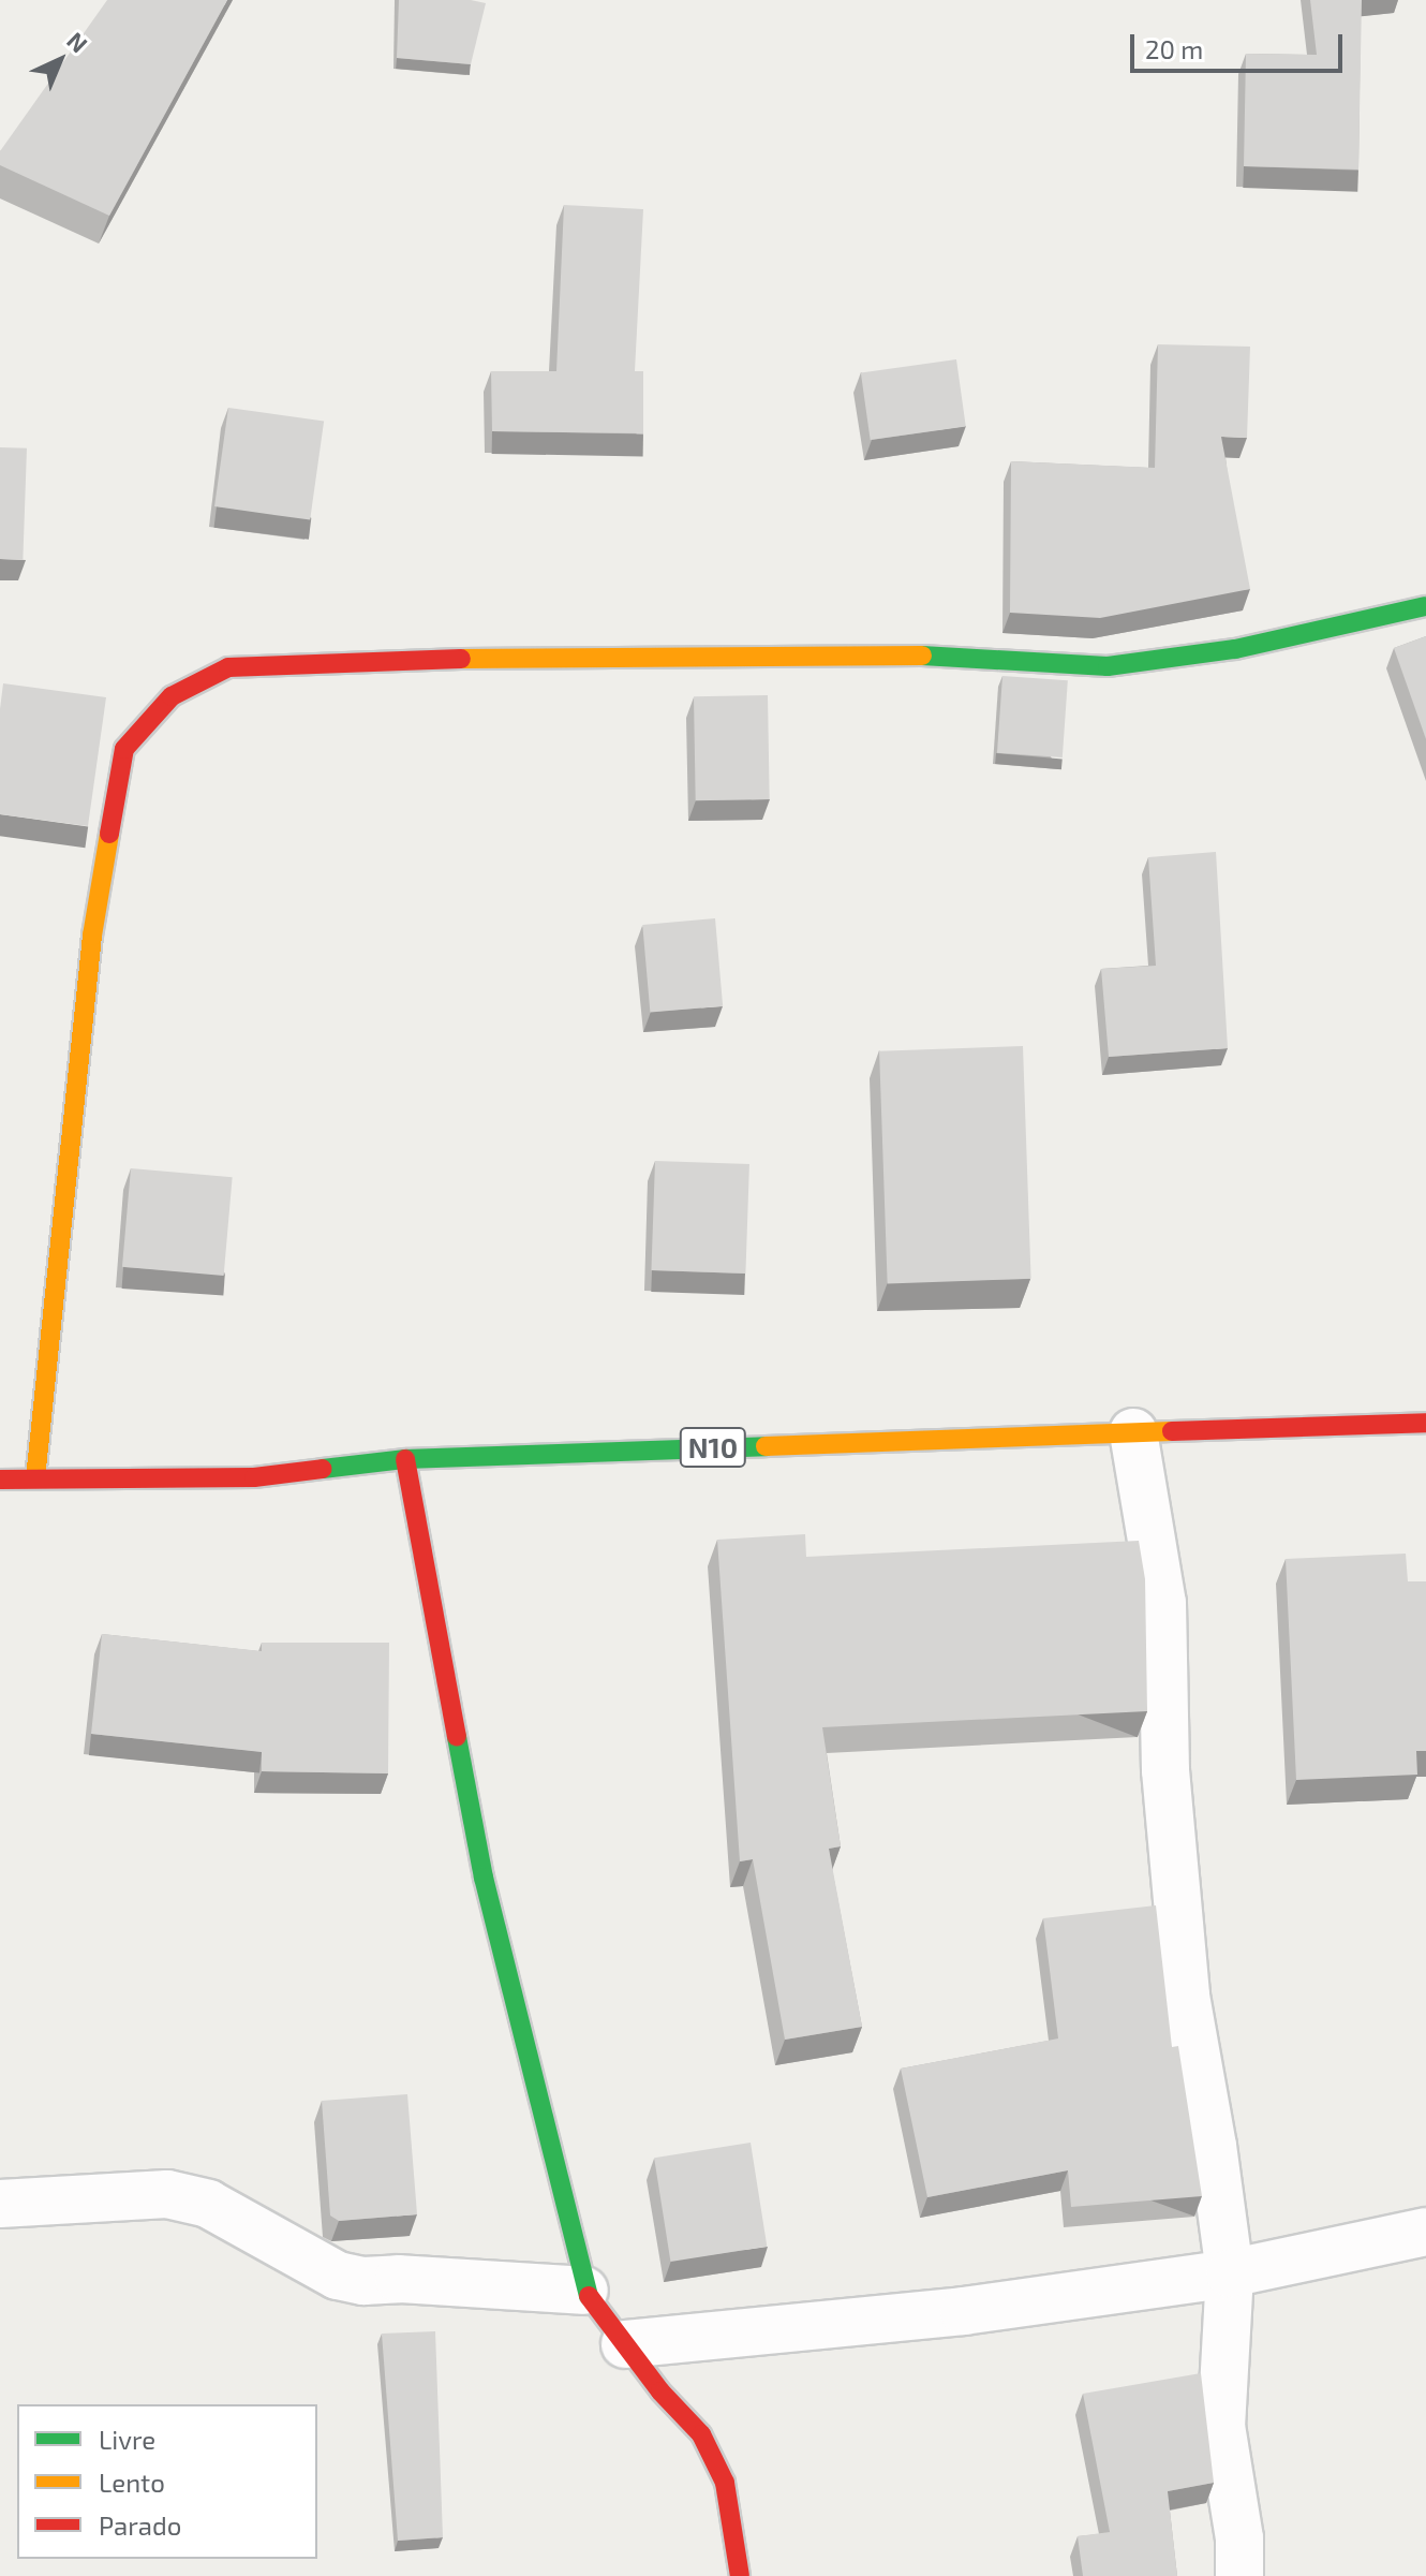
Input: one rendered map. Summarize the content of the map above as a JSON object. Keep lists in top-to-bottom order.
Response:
{
  "streets": {
    "street": ["N10"]
  },
  "legend": ["Livre", "Lento", "Parado"],
  "scale_bar": "20 m",
  "north": "top right"
}
